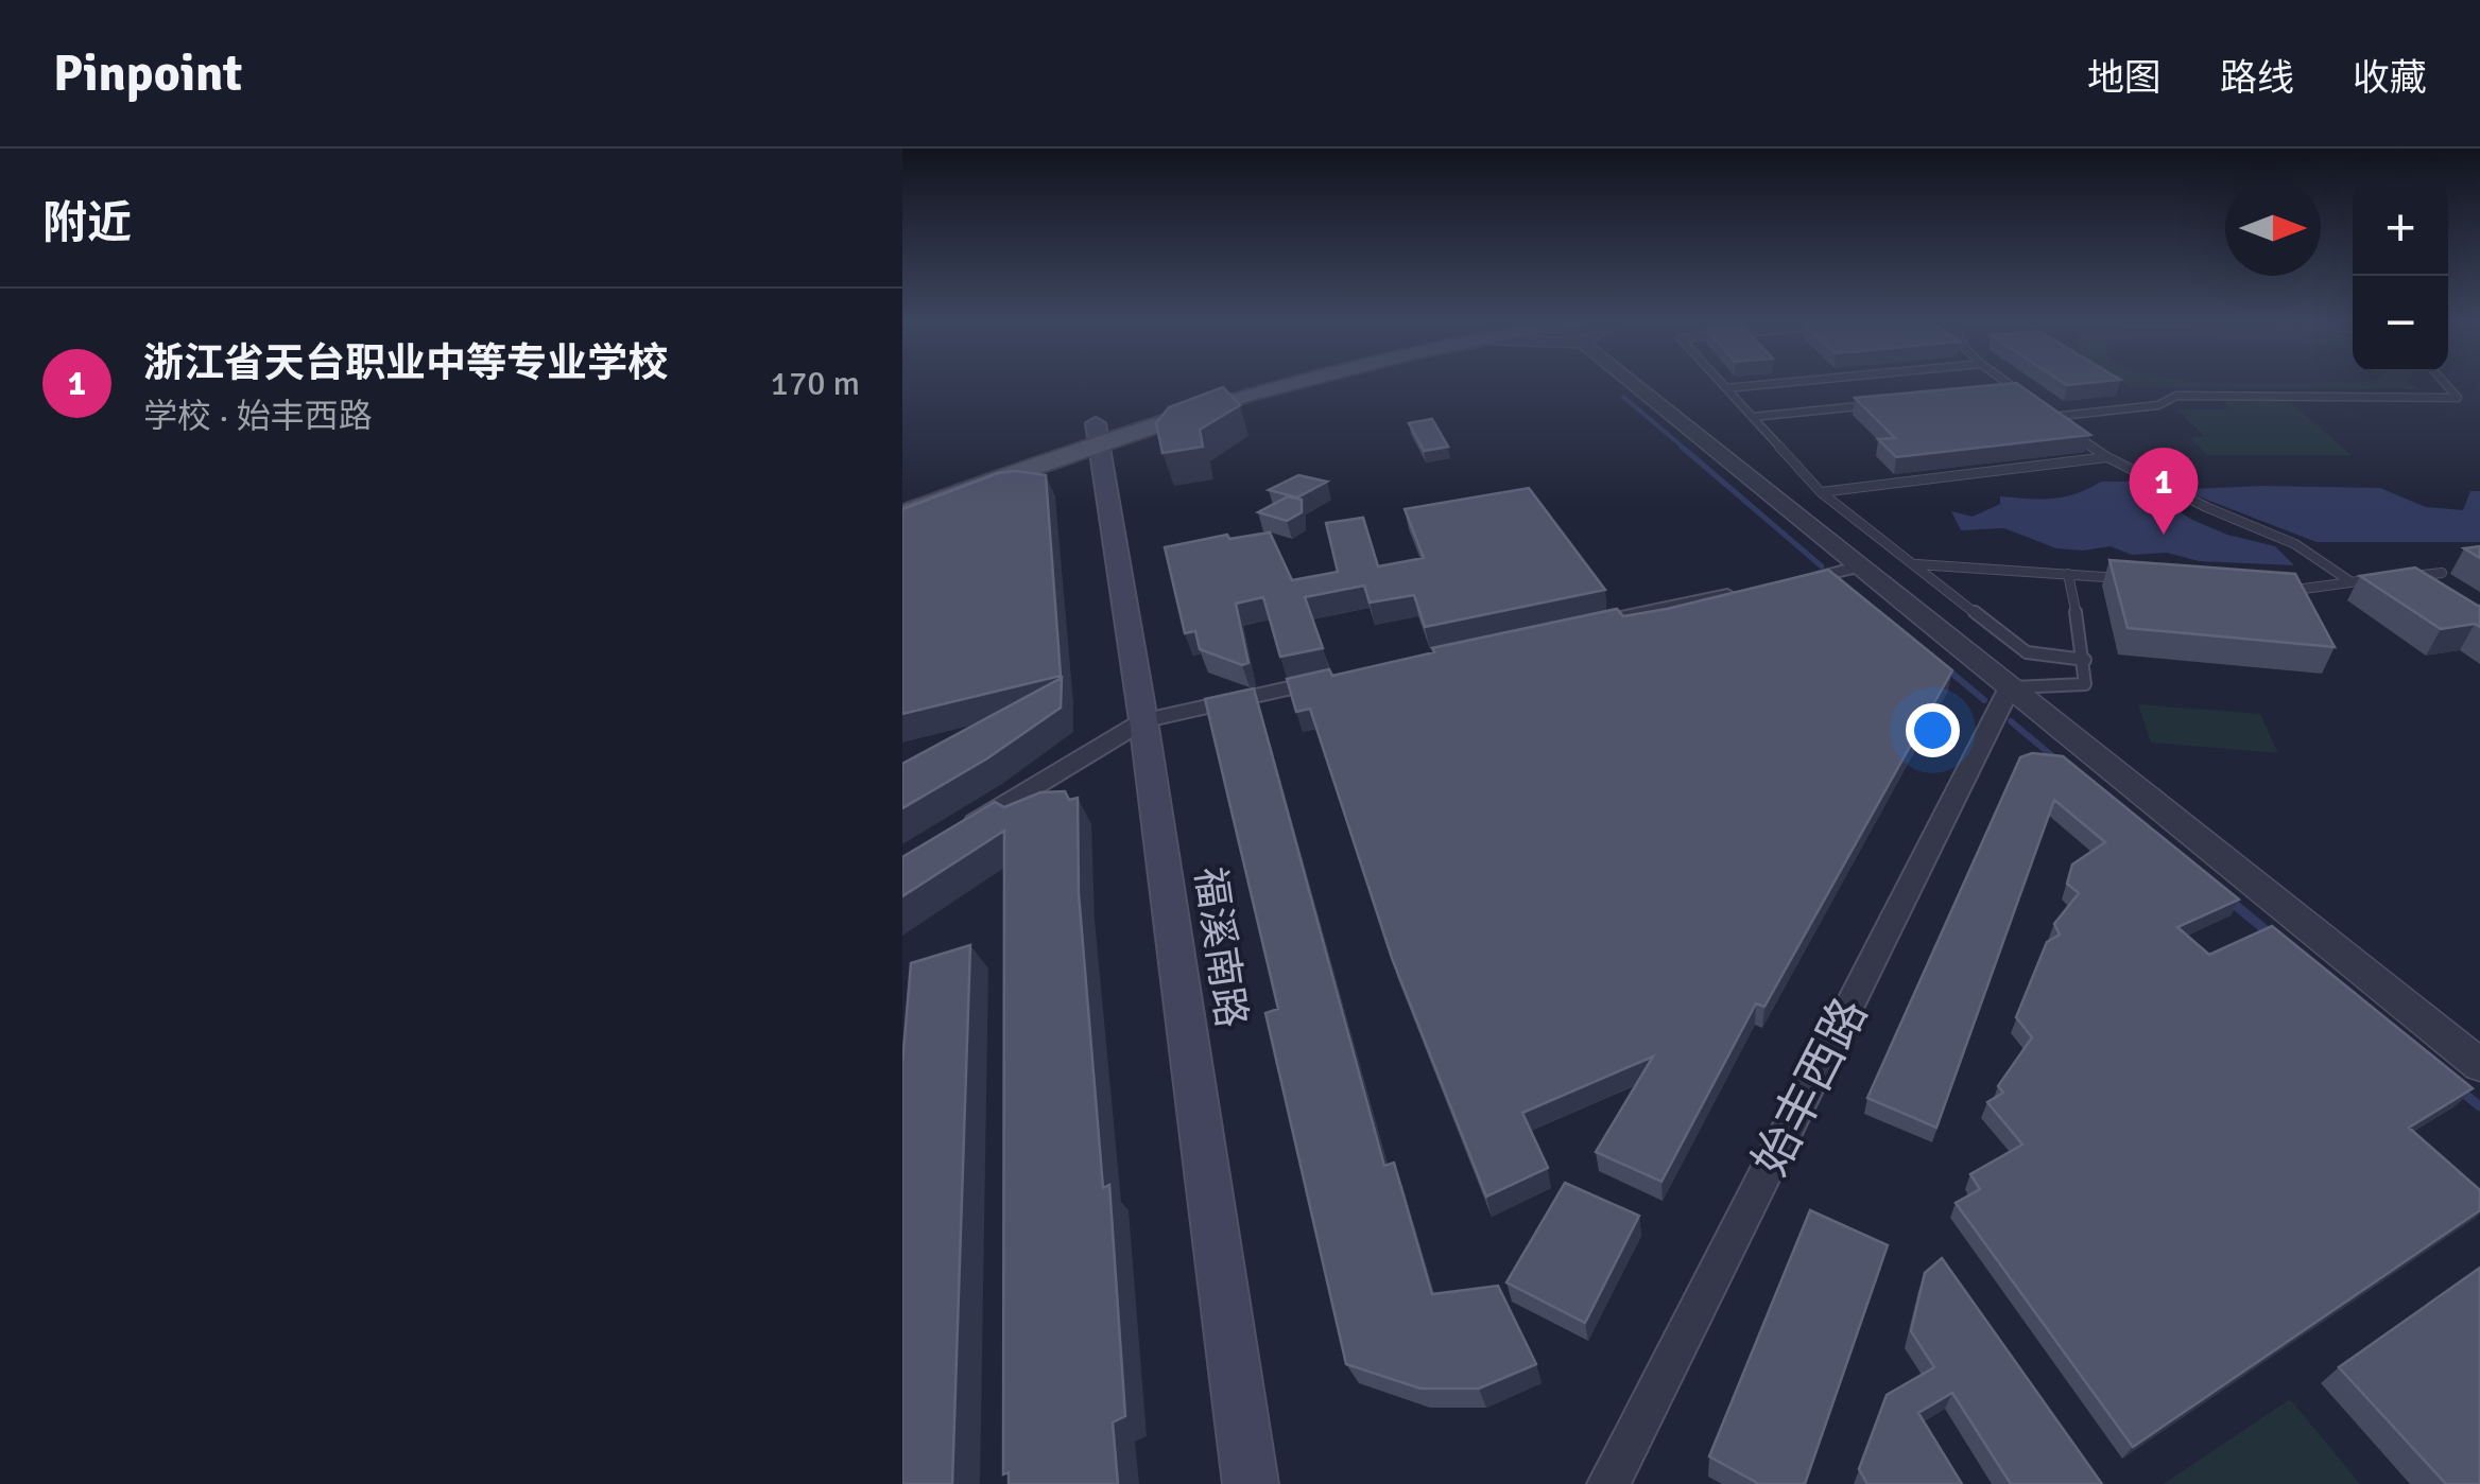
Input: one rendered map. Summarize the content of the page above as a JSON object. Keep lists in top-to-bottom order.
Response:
{
  "streets": {
    "main road": ["福溪南路"],
    "street": ["始丰西路"]
  },
  "north": "right",
  "page": {
    "header": "Pinpoint",
    "nav": ["地图", "路线", "收藏"],
    "heading": "附近",
    "map_buttons": ["+", "−"],
    "list": [
      {
        "mark": "1",
        "name": "浙江省天台职业中等专业学校",
        "note": "学校 · 始丰西路",
        "value": "170 m"
      }
    ],
    "pins": "1"
  }
}
